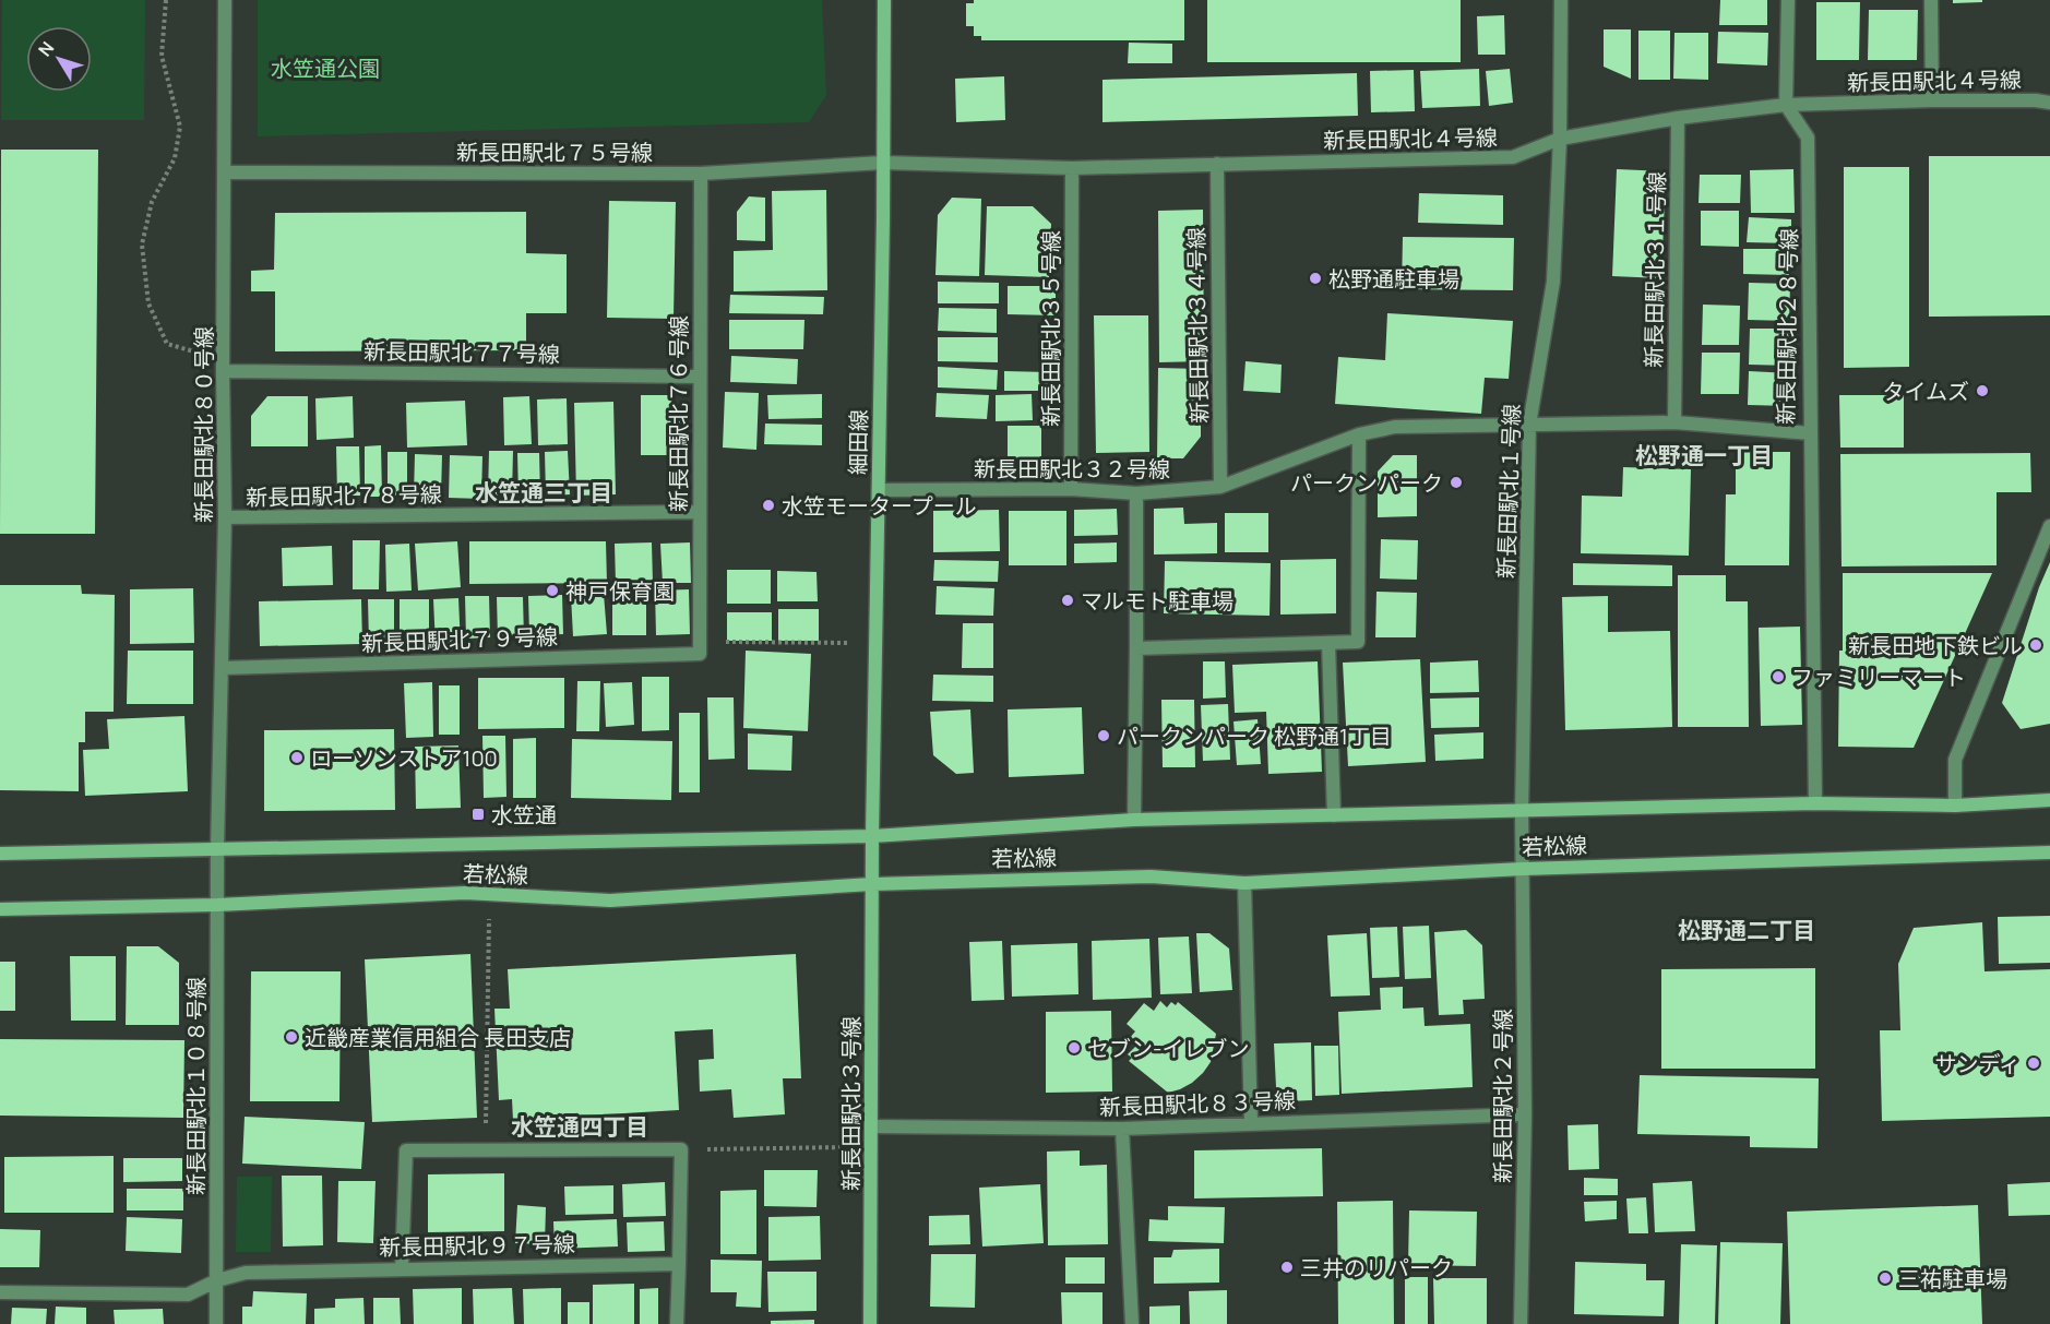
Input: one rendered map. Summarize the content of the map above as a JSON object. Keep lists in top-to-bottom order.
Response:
{
  "streets": {
    "street": [
      "新長田駅北４号線",
      "新長田駅北７５号線",
      "新長田駅北３１号線",
      "新長田駅北３４号線",
      "新長田駅北２８号線",
      "新長田駅北３５号線",
      "新長田駅北７７号線",
      "新長田駅北７６号線",
      "新長田駅北８０号線",
      "細田線",
      "新長田駅北３２号線",
      "新長田駅北１号線",
      "新長田駅北７８号線",
      "新長田駅北７９号線",
      "若松線",
      "新長田駅北１０８号線",
      "新長田駅北２号線",
      "新長田駅北３号線",
      "新長田駅北８３号線",
      "新長田駅北９７号線"
    ]
  },
  "crossings": [
    ["新長田駅北４号線", "新長田駅北７５号線"],
    ["新長田駅北４号線", "新長田駅北３１号線"],
    ["新長田駅北４号線", "新長田駅北３４号線"],
    ["新長田駅北４号線", "新長田駅北２８号線"],
    ["新長田駅北４号線", "新長田駅北３５号線"],
    ["新長田駅北４号線", "細田線"],
    ["新長田駅北４号線", "新長田駅北１号線"],
    ["新長田駅北７５号線", "新長田駅北７６号線"],
    ["新長田駅北７５号線", "新長田駅北８０号線"],
    ["新長田駅北７５号線", "細田線"],
    ["新長田駅北３１号線", "新長田駅北２８号線"],
    ["新長田駅北３４号線", "新長田駅北３２号線"],
    ["新長田駅北２８号線", "新長田駅北３２号線"],
    ["新長田駅北２８号線", "新長田駅北１号線"],
    ["新長田駅北３５号線", "新長田駅北３２号線"],
    ["新長田駅北７７号線", "新長田駅北７６号線"],
    ["新長田駅北７７号線", "新長田駅北８０号線"],
    ["新長田駅北７６号線", "新長田駅北７８号線"],
    ["新長田駅北７６号線", "新長田駅北７９号線"],
    ["新長田駅北８０号線", "新長田駅北７８号線"],
    ["新長田駅北８０号線", "新長田駅北７９号線"],
    ["新長田駅北８０号線", "若松線"],
    ["新長田駅北８０号線", "新長田駅北１０８号線"],
    ["細田線", "新長田駅北３２号線"],
    ["細田線", "若松線"],
    ["細田線", "新長田駅北３号線"],
    ["新長田駅北３２号線", "新長田駅北１号線"],
    ["新長田駅北１号線", "若松線"],
    ["新長田駅北１号線", "新長田駅北２号線"],
    ["若松線", "新長田駅北１０８号線"],
    ["若松線", "新長田駅北２号線"],
    ["若松線", "新長田駅北３号線"],
    ["新長田駅北１０８号線", "新長田駅北９７号線"],
    ["新長田駅北２号線", "新長田駅北８３号線"],
    ["新長田駅北３号線", "新長田駅北８３号線"]
  ],
  "districts": [
    "松野通一丁目",
    "水笠通三丁目",
    "松野通二丁目",
    "水笠通四丁目"
  ],
  "parks": ["水笠通公園"],
  "places": {
    "other": [
      "松野通駐車場",
      "タイムズ",
      "パークンパーク",
      "水笠モータープール",
      "神戸保育園",
      "マルモト駐車場",
      "新長田地下鉄ビル",
      "ファミリーマート",
      "パークンパーク 松野通1丁目",
      "ローソンストア100",
      "近畿産業信用組合 長田支店",
      "セブン-イレブン",
      "サンディ",
      "三井のリパーク",
      "三祐駐車場"
    ],
    "transit": ["水笠通"]
  },
  "north": "top left"
}
